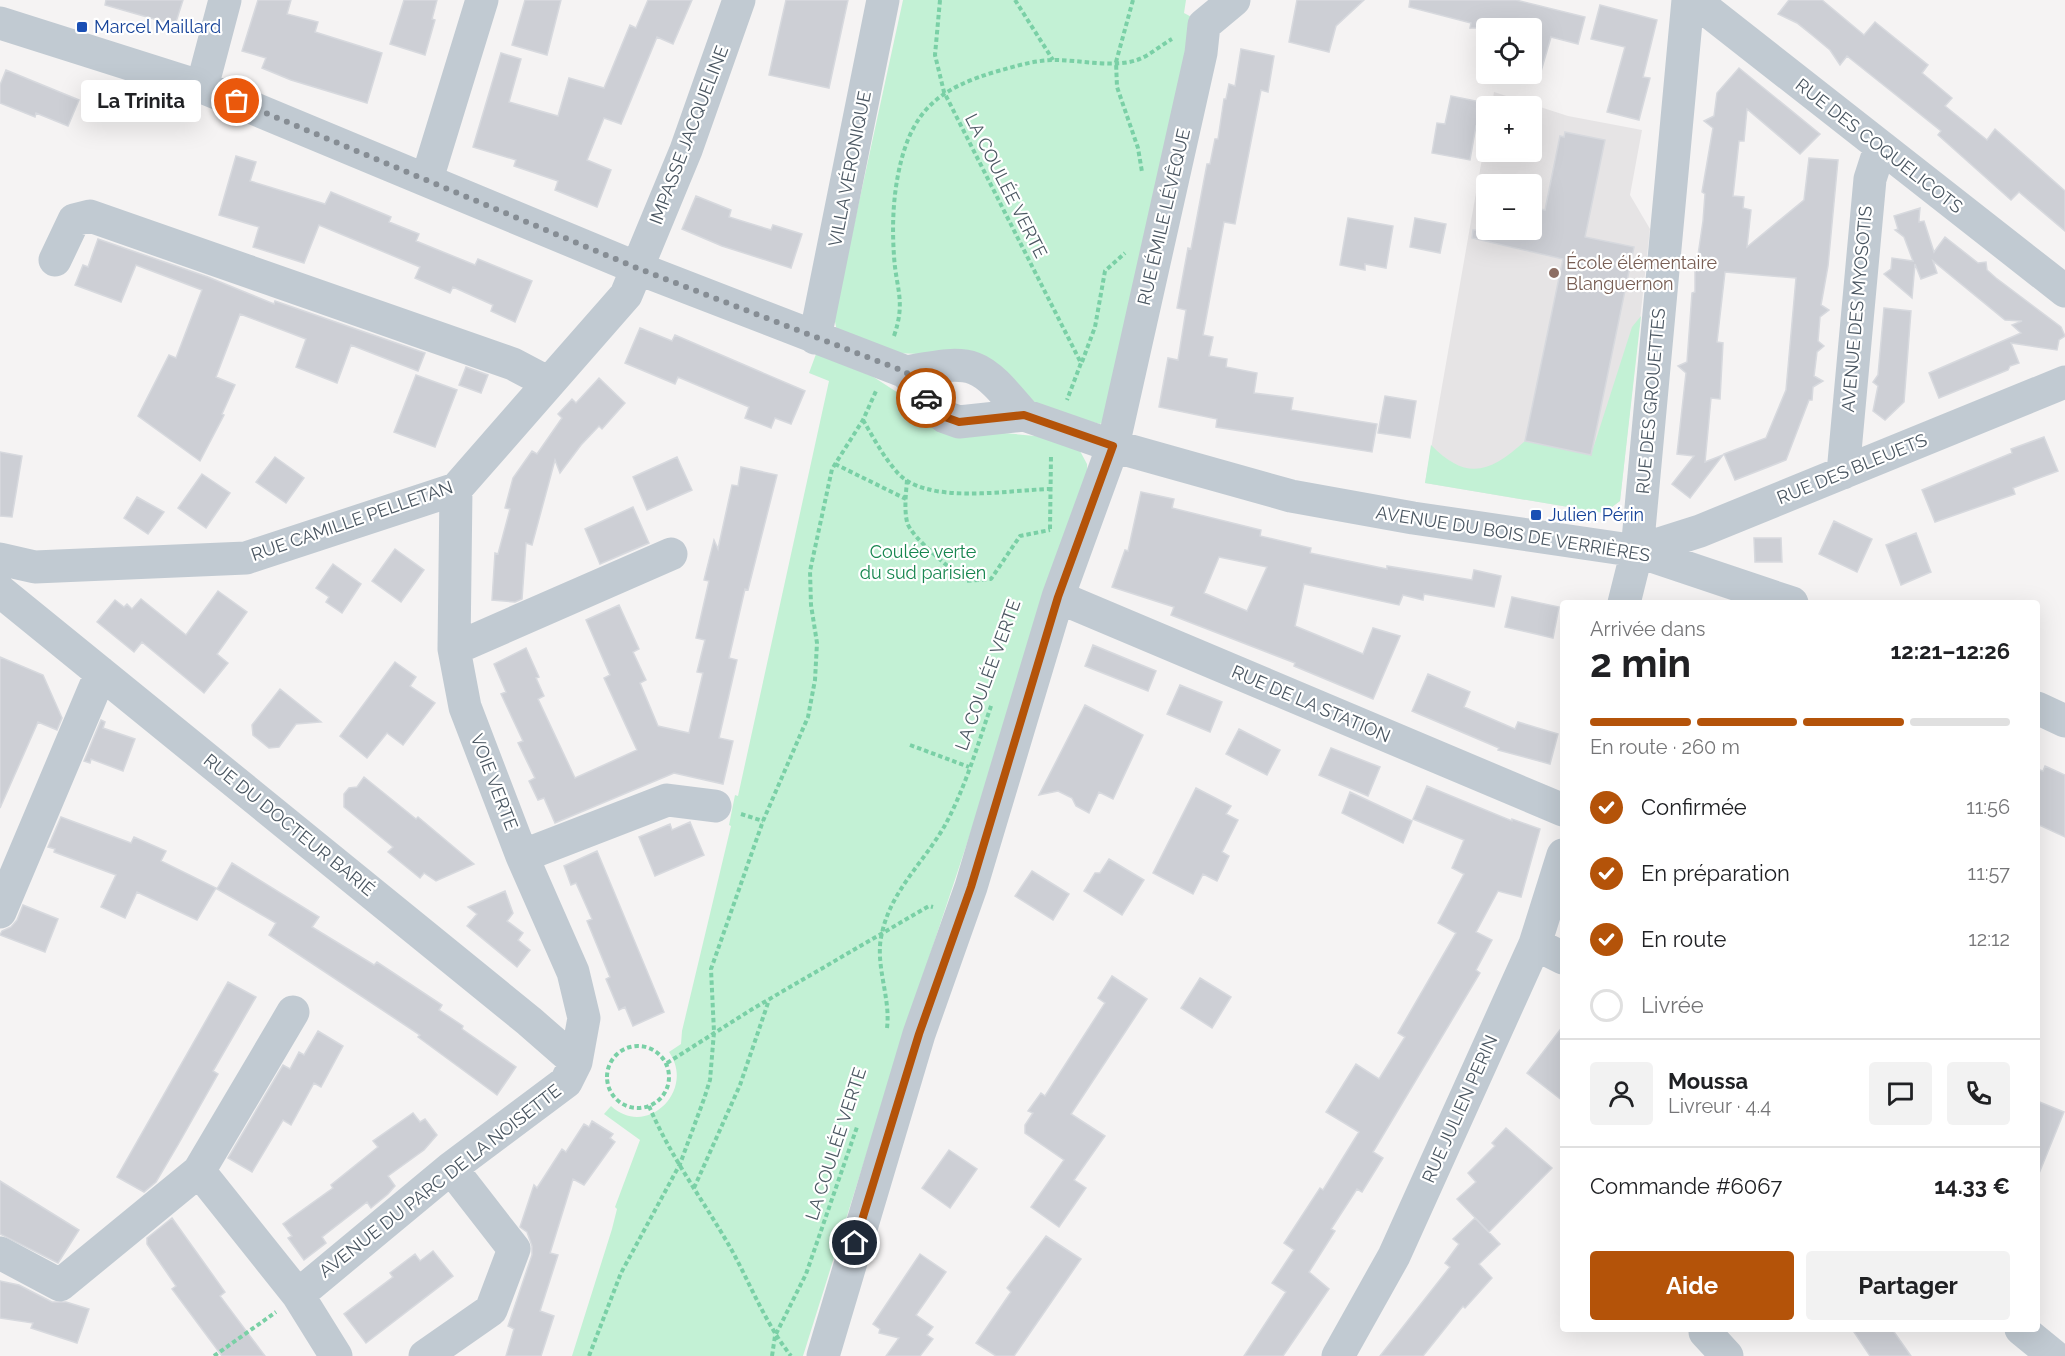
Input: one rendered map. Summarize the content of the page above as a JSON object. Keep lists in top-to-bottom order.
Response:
{
  "streets": {
    "street": [
      "IMPASSE JACQUELINE",
      "RUE DES COQUELICOTS",
      "VILLA VÉRONIQUE",
      "RUE ÉMILE LÉVÊQUE",
      "AVENUE DES MYOSOTIS",
      "RUE DES GROUETTES",
      "RUE DES BLEUETS",
      "RUE CAMILLE PELLETAN",
      "AVENUE DU BOIS DE VERRIÈRES",
      "RUE DE LA STATION",
      "VOIE VERTE",
      "RUE DU DOCTEUR BARIÉ",
      "RUE JULIEN PERIN",
      "AVENUE DU PARC DE LA NOISETTE"
    ],
    "path": ["LA COULÉE VERTE"]
  },
  "crossings": [
    ["IMPASSE JACQUELINE", "RUE CAMILLE PELLETAN"],
    ["RUE DES COQUELICOTS", "AVENUE DES MYOSOTIS"],
    ["RUE ÉMILE LÉVÊQUE", "AVENUE DU BOIS DE VERRIÈRES"],
    ["RUE ÉMILE LÉVÊQUE", "RUE DE LA STATION"],
    ["AVENUE DES MYOSOTIS", "RUE DES BLEUETS"],
    ["RUE DES GROUETTES", "RUE DES BLEUETS"],
    ["RUE DES GROUETTES", "AVENUE DU BOIS DE VERRIÈRES"],
    ["RUE DES BLEUETS", "AVENUE DU BOIS DE VERRIÈRES"],
    ["RUE CAMILLE PELLETAN", "VOIE VERTE"],
    ["VOIE VERTE", "RUE DU DOCTEUR BARIÉ"],
    ["VOIE VERTE", "AVENUE DU PARC DE LA NOISETTE"],
    ["RUE DU DOCTEUR BARIÉ", "AVENUE DU PARC DE LA NOISETTE"]
  ],
  "parks": ["Coulée verte du sud parisien"],
  "places": {
    "transit": ["Marcel Maillard", "Julien Périn"],
    "other": ["La Trinita", "École élémentaire Blanguernon"]
  },
  "page": {
    "map_buttons": ["+", "−"],
    "bubble": "La Trinita",
    "heading": ["2 min", "Arrivée dans", "12:21–12:26"],
    "panel": [
      "Moussa",
      "Livreur · 4.4",
      "Commande #6067",
      "14.33 €"
    ],
    "bar": "En route · 260 m",
    "list": [
      ["Confirmée", "11:56"],
      ["En préparation", "11:57"],
      ["En route", "12:12"],
      "Livrée"
    ],
    "buttons": ["Aide", "Partager"]
  }
}
